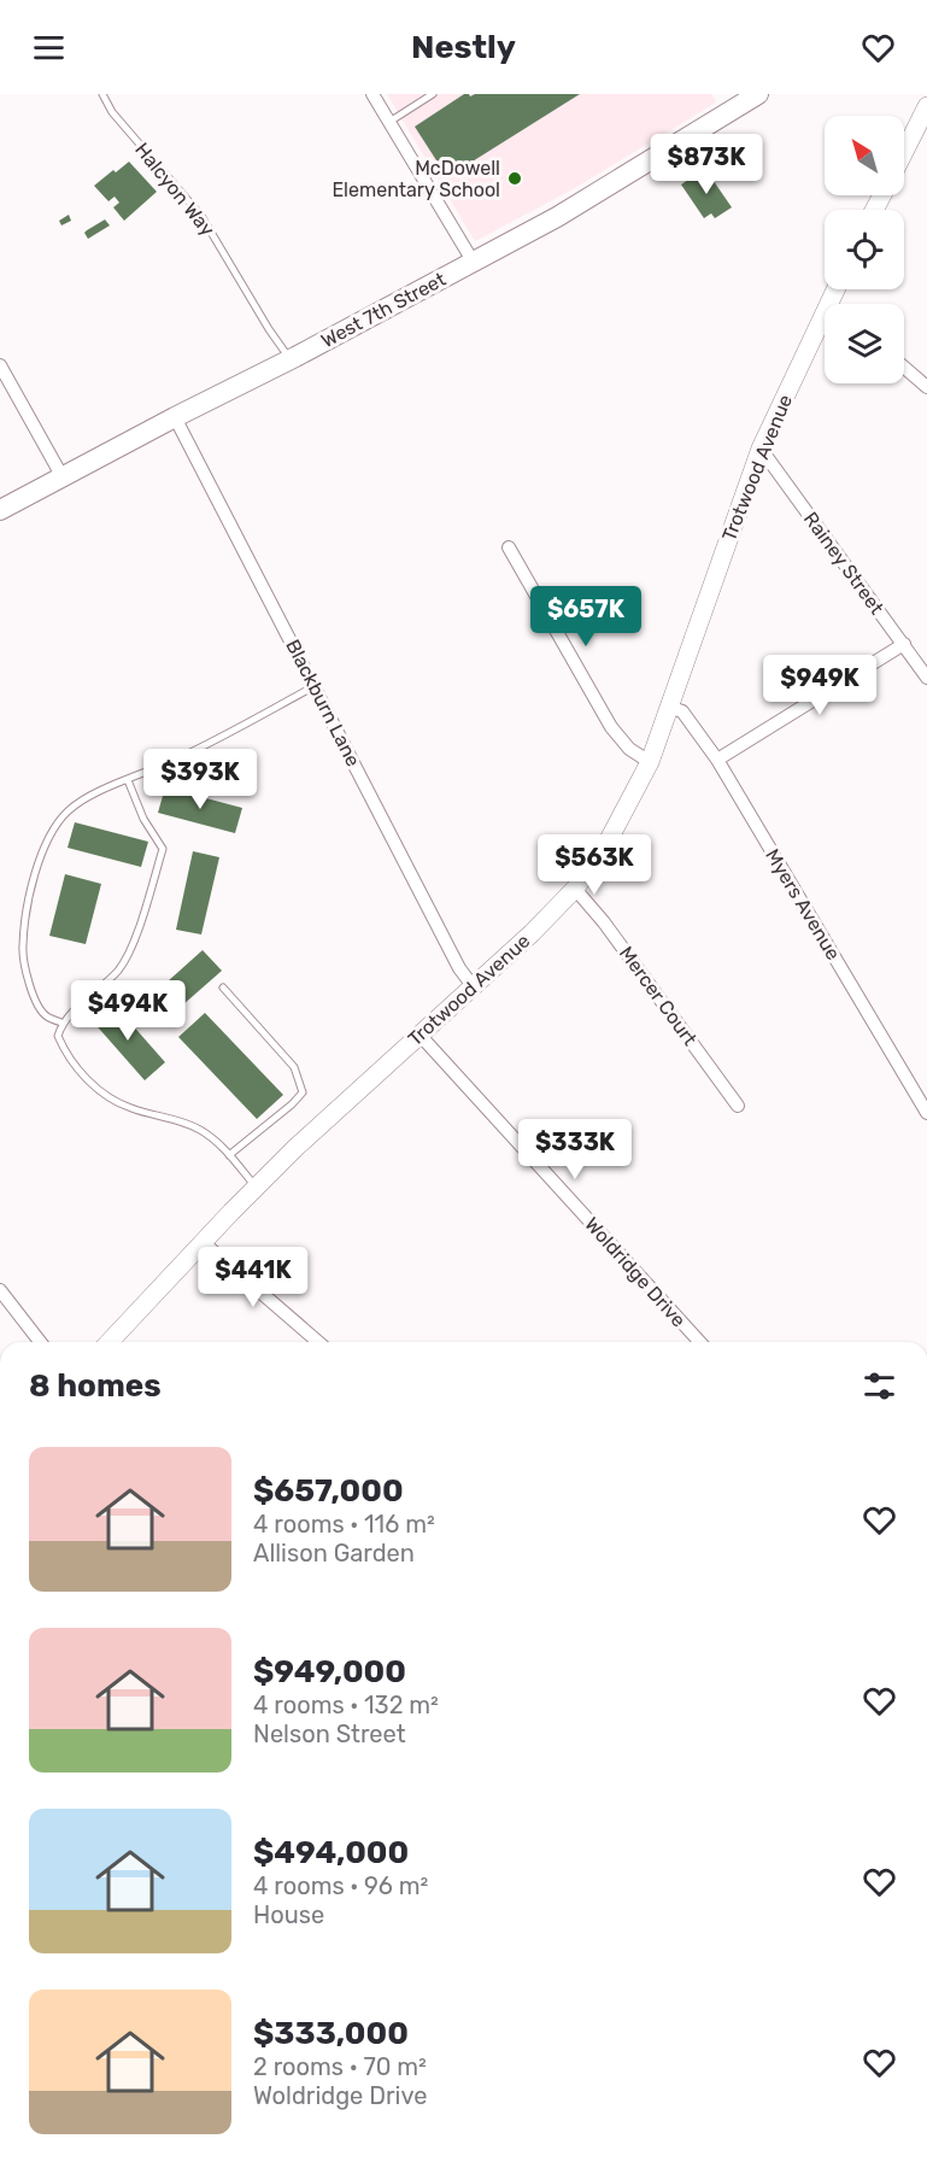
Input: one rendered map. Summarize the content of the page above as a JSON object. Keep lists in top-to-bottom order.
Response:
{
  "streets": {
    "main road": ["West 7th Street", "Trotwood Avenue"],
    "street": [
      "Rainey Street",
      "Blackburn Lane",
      "Myers Avenue",
      "Mercer Court",
      "Woldridge Drive"
    ],
    "lane": ["Halcyon Way"]
  },
  "crossings": [
    ["Halcyon Way", "West 7th Street"],
    ["West 7th Street", "Blackburn Lane"],
    ["Trotwood Avenue", "Rainey Street"],
    ["Trotwood Avenue", "Blackburn Lane"],
    ["Trotwood Avenue", "Myers Avenue"],
    ["Trotwood Avenue", "Mercer Court"],
    ["Trotwood Avenue", "Woldridge Drive"]
  ],
  "places": ["McDowell Elementary School"],
  "north": "top left",
  "page": {
    "header": "Nestly",
    "price": [
      "$873K",
      "$657K",
      "$949K",
      "$393K",
      "$563K",
      "$494K",
      "$333K",
      "$441K"
    ],
    "heading": "8 homes",
    "list": [
      {
        "name": "$657,000",
        "note": "4 rooms · 116 m² · Allison Garden"
      },
      {
        "name": "$949,000",
        "note": "4 rooms · 132 m² · Nelson Street"
      },
      {
        "name": "$494,000",
        "note": "4 rooms · 96 m² · House"
      },
      {
        "name": "$333,000",
        "note": "2 rooms · 70 m² · Woldridge Drive"
      }
    ]
  }
}
